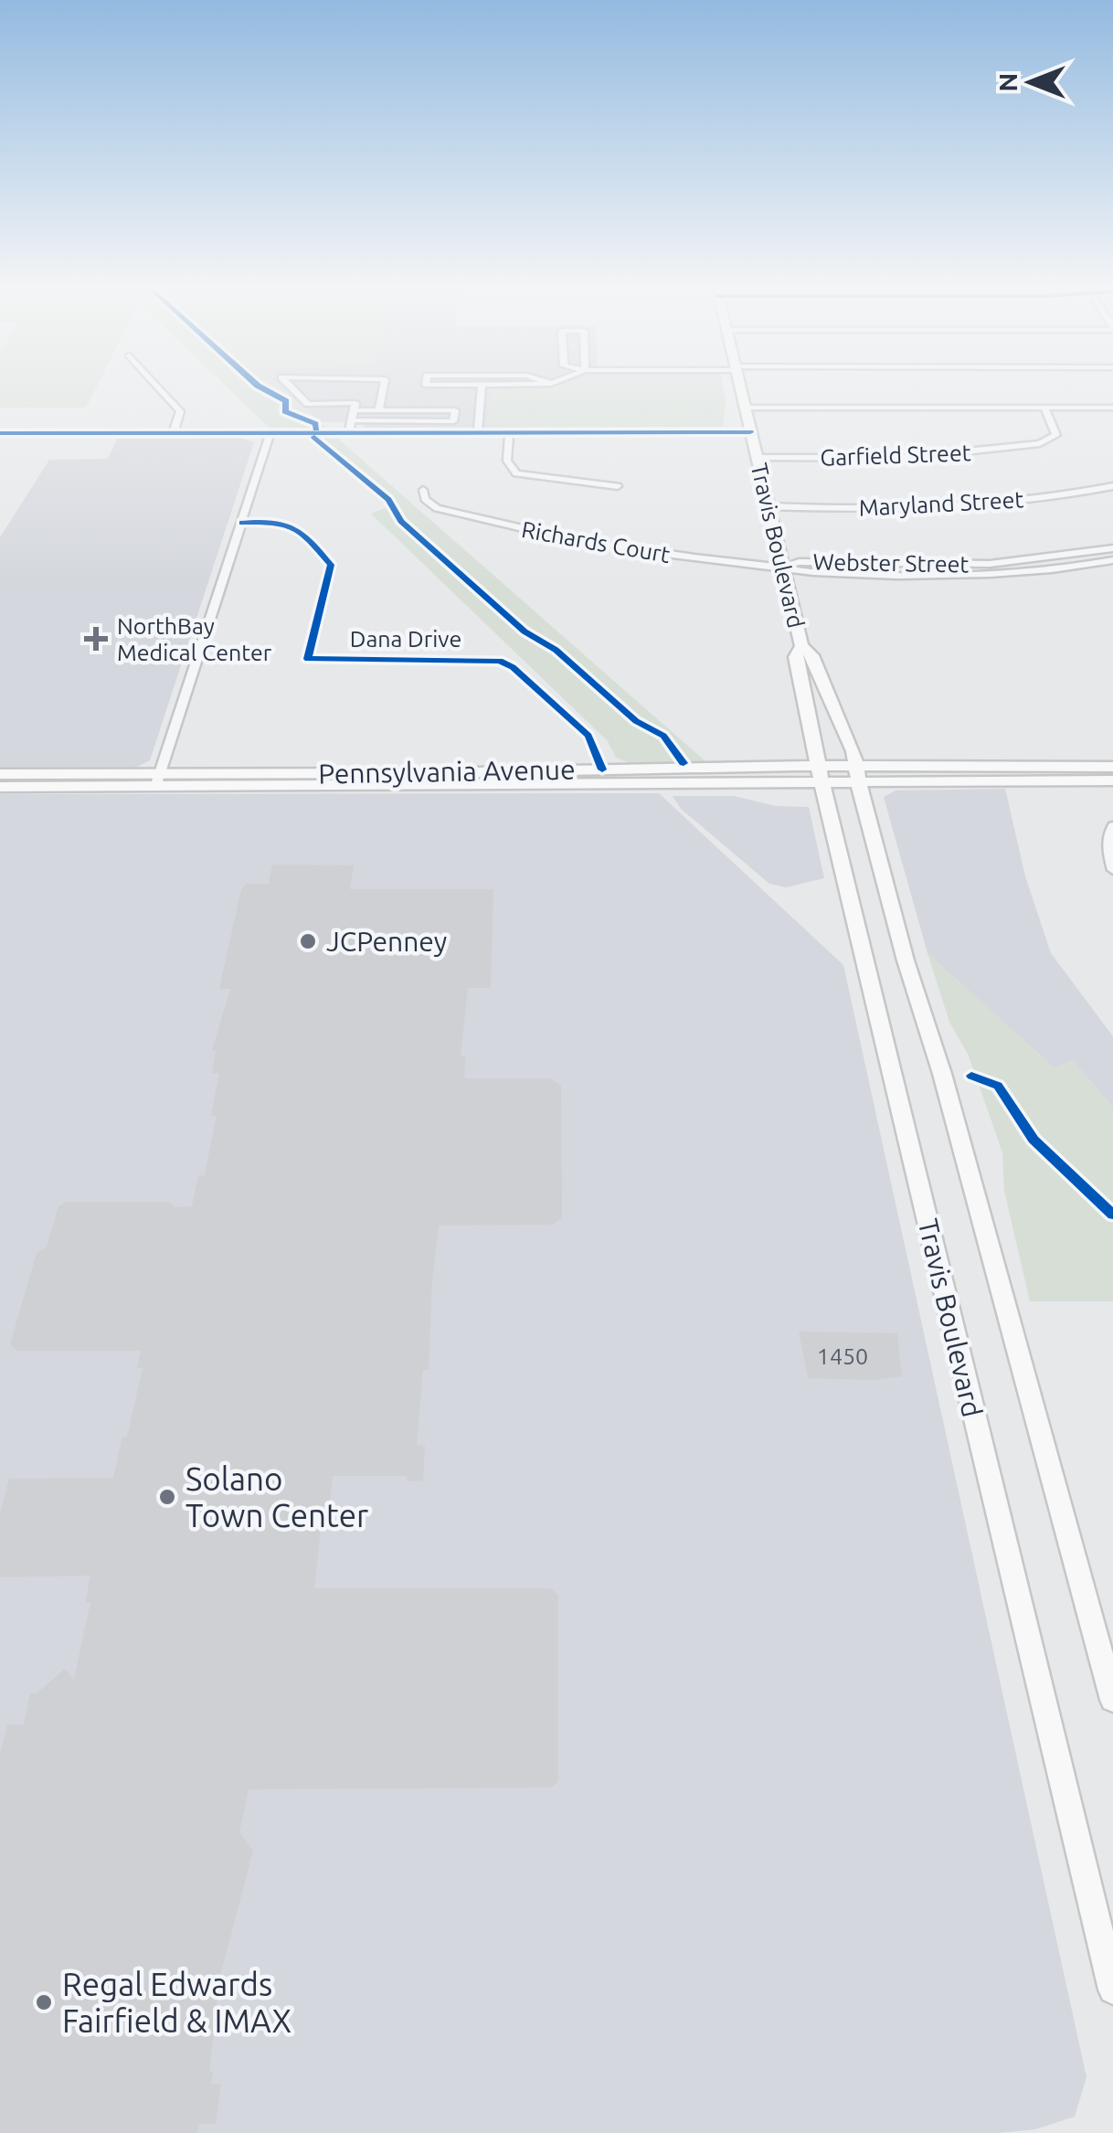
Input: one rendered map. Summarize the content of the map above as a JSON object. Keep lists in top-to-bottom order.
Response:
{
  "streets": {
    "main road": ["Travis Boulevard", "Pennsylvania Avenue"],
    "street": [
      "Garfield Street",
      "Maryland Street",
      "Richards Court",
      "Webster Street",
      "Dana Drive"
    ]
  },
  "crossings": [
    ["Garfield Street", "Travis Boulevard"],
    ["Maryland Street", "Travis Boulevard"],
    ["Richards Court", "Travis Boulevard"],
    ["Richards Court", "Webster Street"],
    ["Travis Boulevard", "Webster Street"],
    ["Travis Boulevard", "Pennsylvania Avenue"],
    ["Dana Drive", "Pennsylvania Avenue"]
  ],
  "places": {
    "health": ["NorthBay Medical Center"],
    "other": ["JCPenney", "Solano Town Center", "Regal Edwards Fairfield & IMAX"]
  },
  "house_numbers": ["1450"],
  "north": "left"
}
